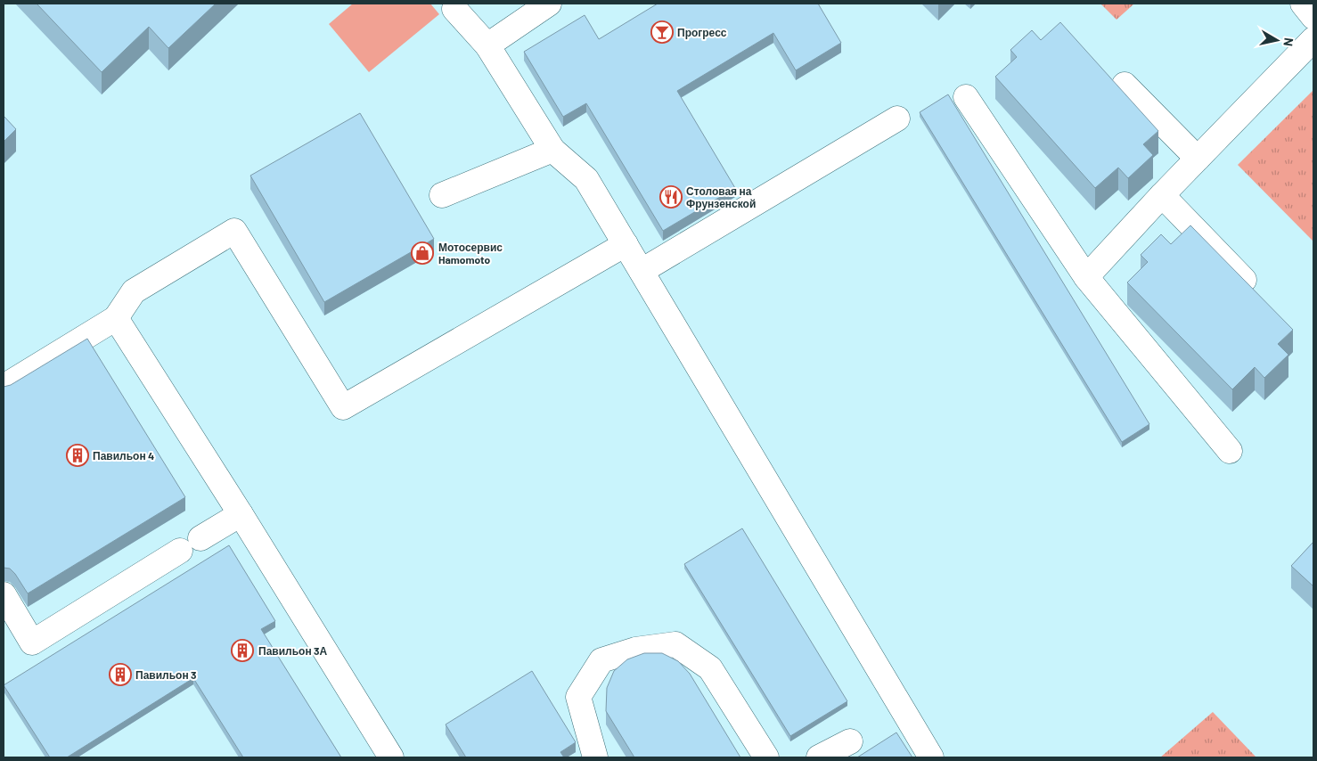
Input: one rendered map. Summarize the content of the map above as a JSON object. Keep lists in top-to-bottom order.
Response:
{
  "places": {
    "bar": ["Прогресс"],
    "restaurant": ["Столовая на Фрунзенской"],
    "shop": ["Мотосервис Hamomoto"],
    "building": ["Павильон 4", "Павильон 3А", "Павильон 3"]
  },
  "north": "right"
}
